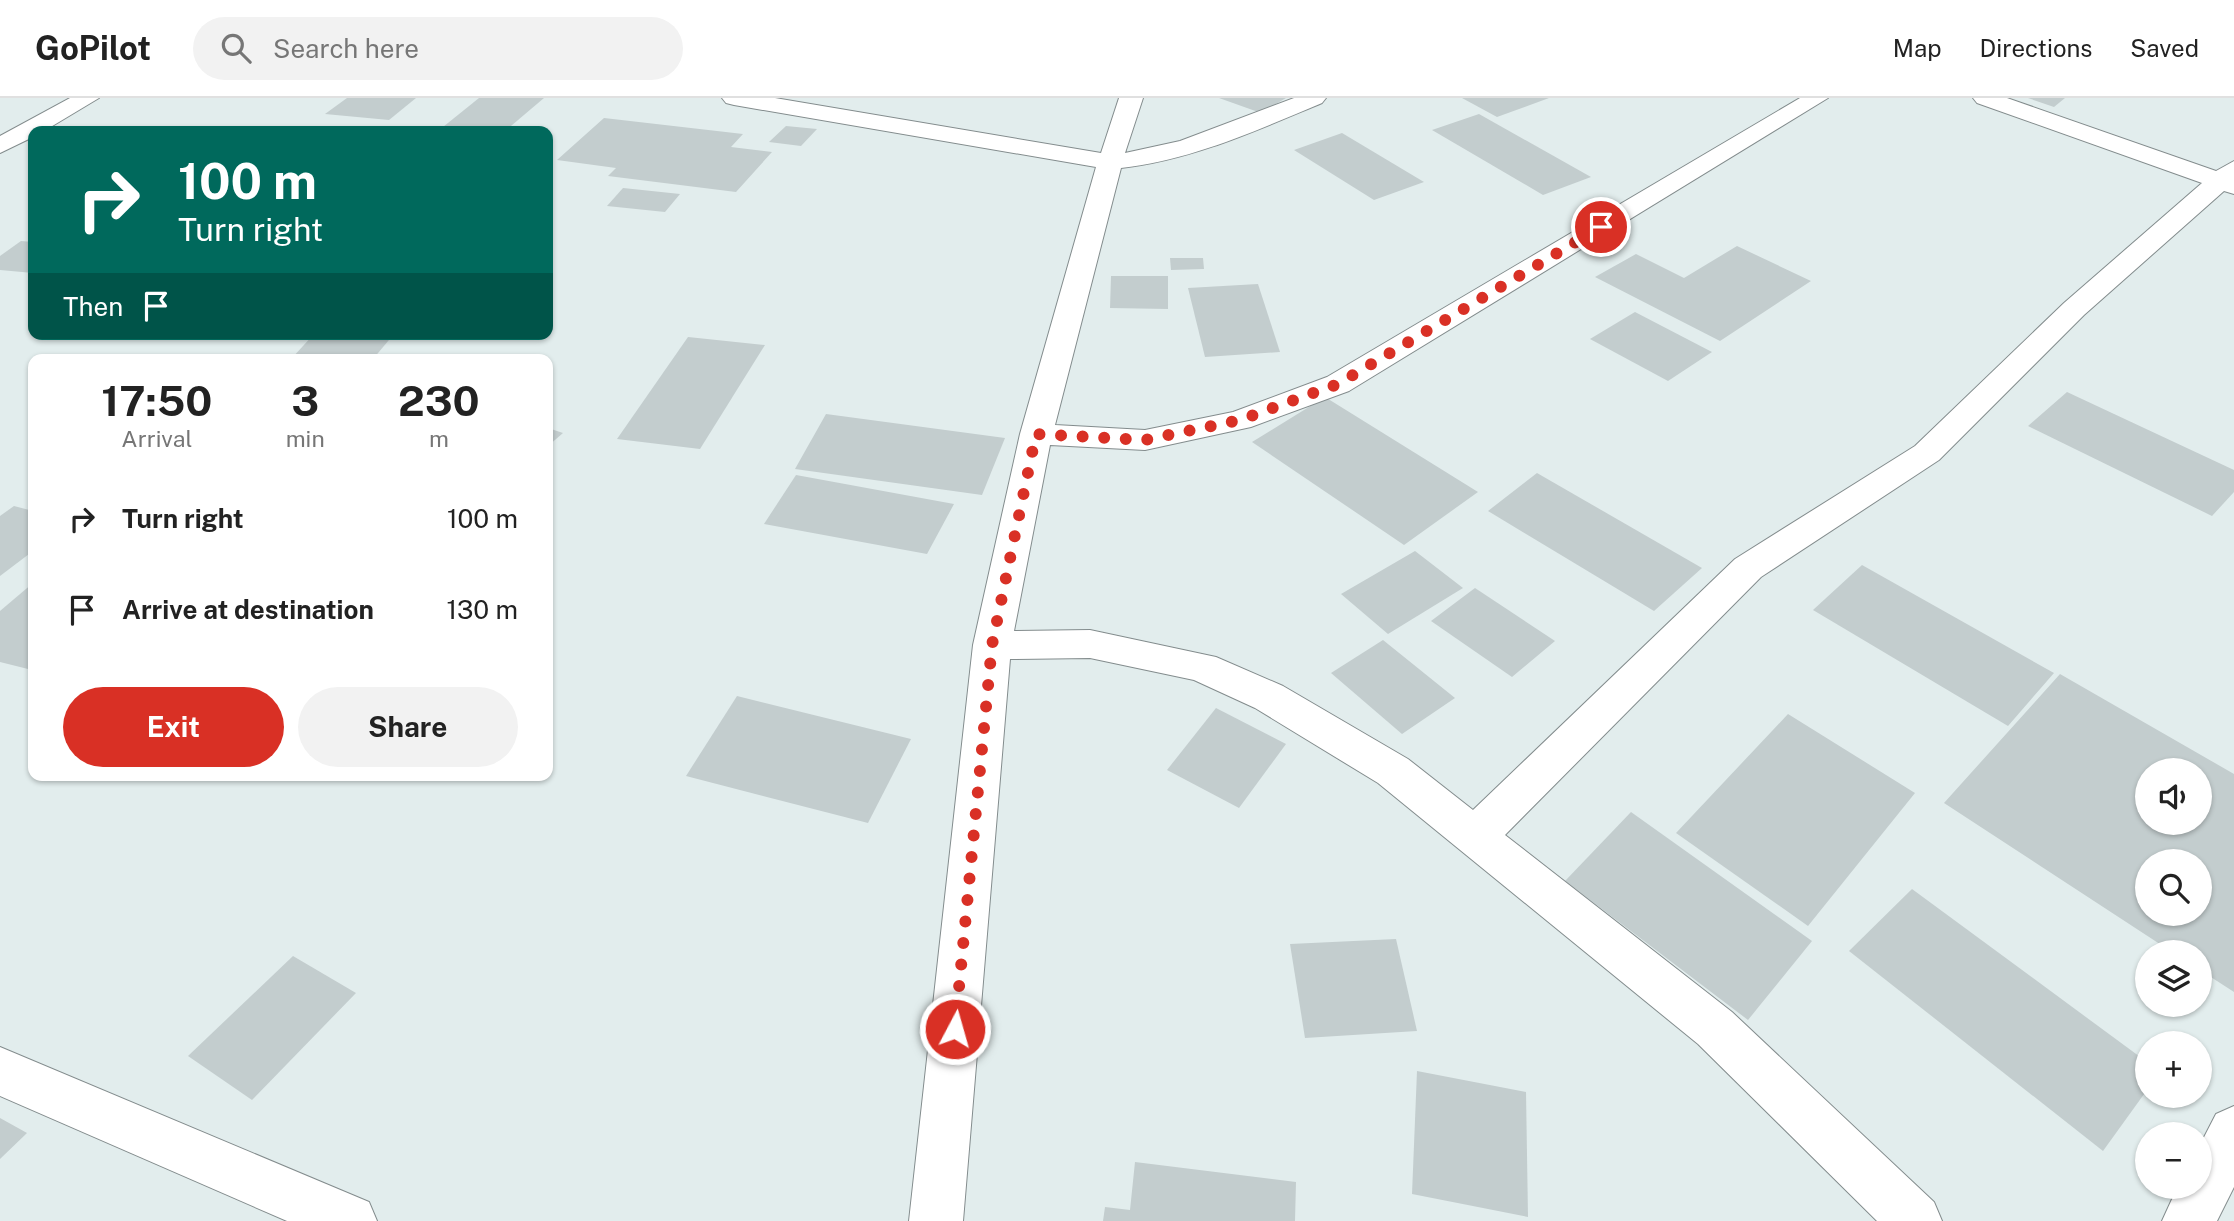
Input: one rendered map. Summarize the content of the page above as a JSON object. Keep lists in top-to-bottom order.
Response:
{
  "page": {
    "header": "GoPilot",
    "search": "Search here",
    "nav": ["Map", "Directions", "Saved"],
    "turn": ["100 m", "Turn right"],
    "then": "Then",
    "eta": [
      "17:50",
      "Arrival",
      "3",
      "min",
      "230",
      "m"
    ],
    "list": [
      {
        "name": "Turn right",
        "value": "100 m"
      },
      {
        "name": "Arrive at destination",
        "value": "130 m"
      }
    ],
    "buttons": ["Exit", "Share"],
    "map_buttons": ["+", "−"]
  }
}
